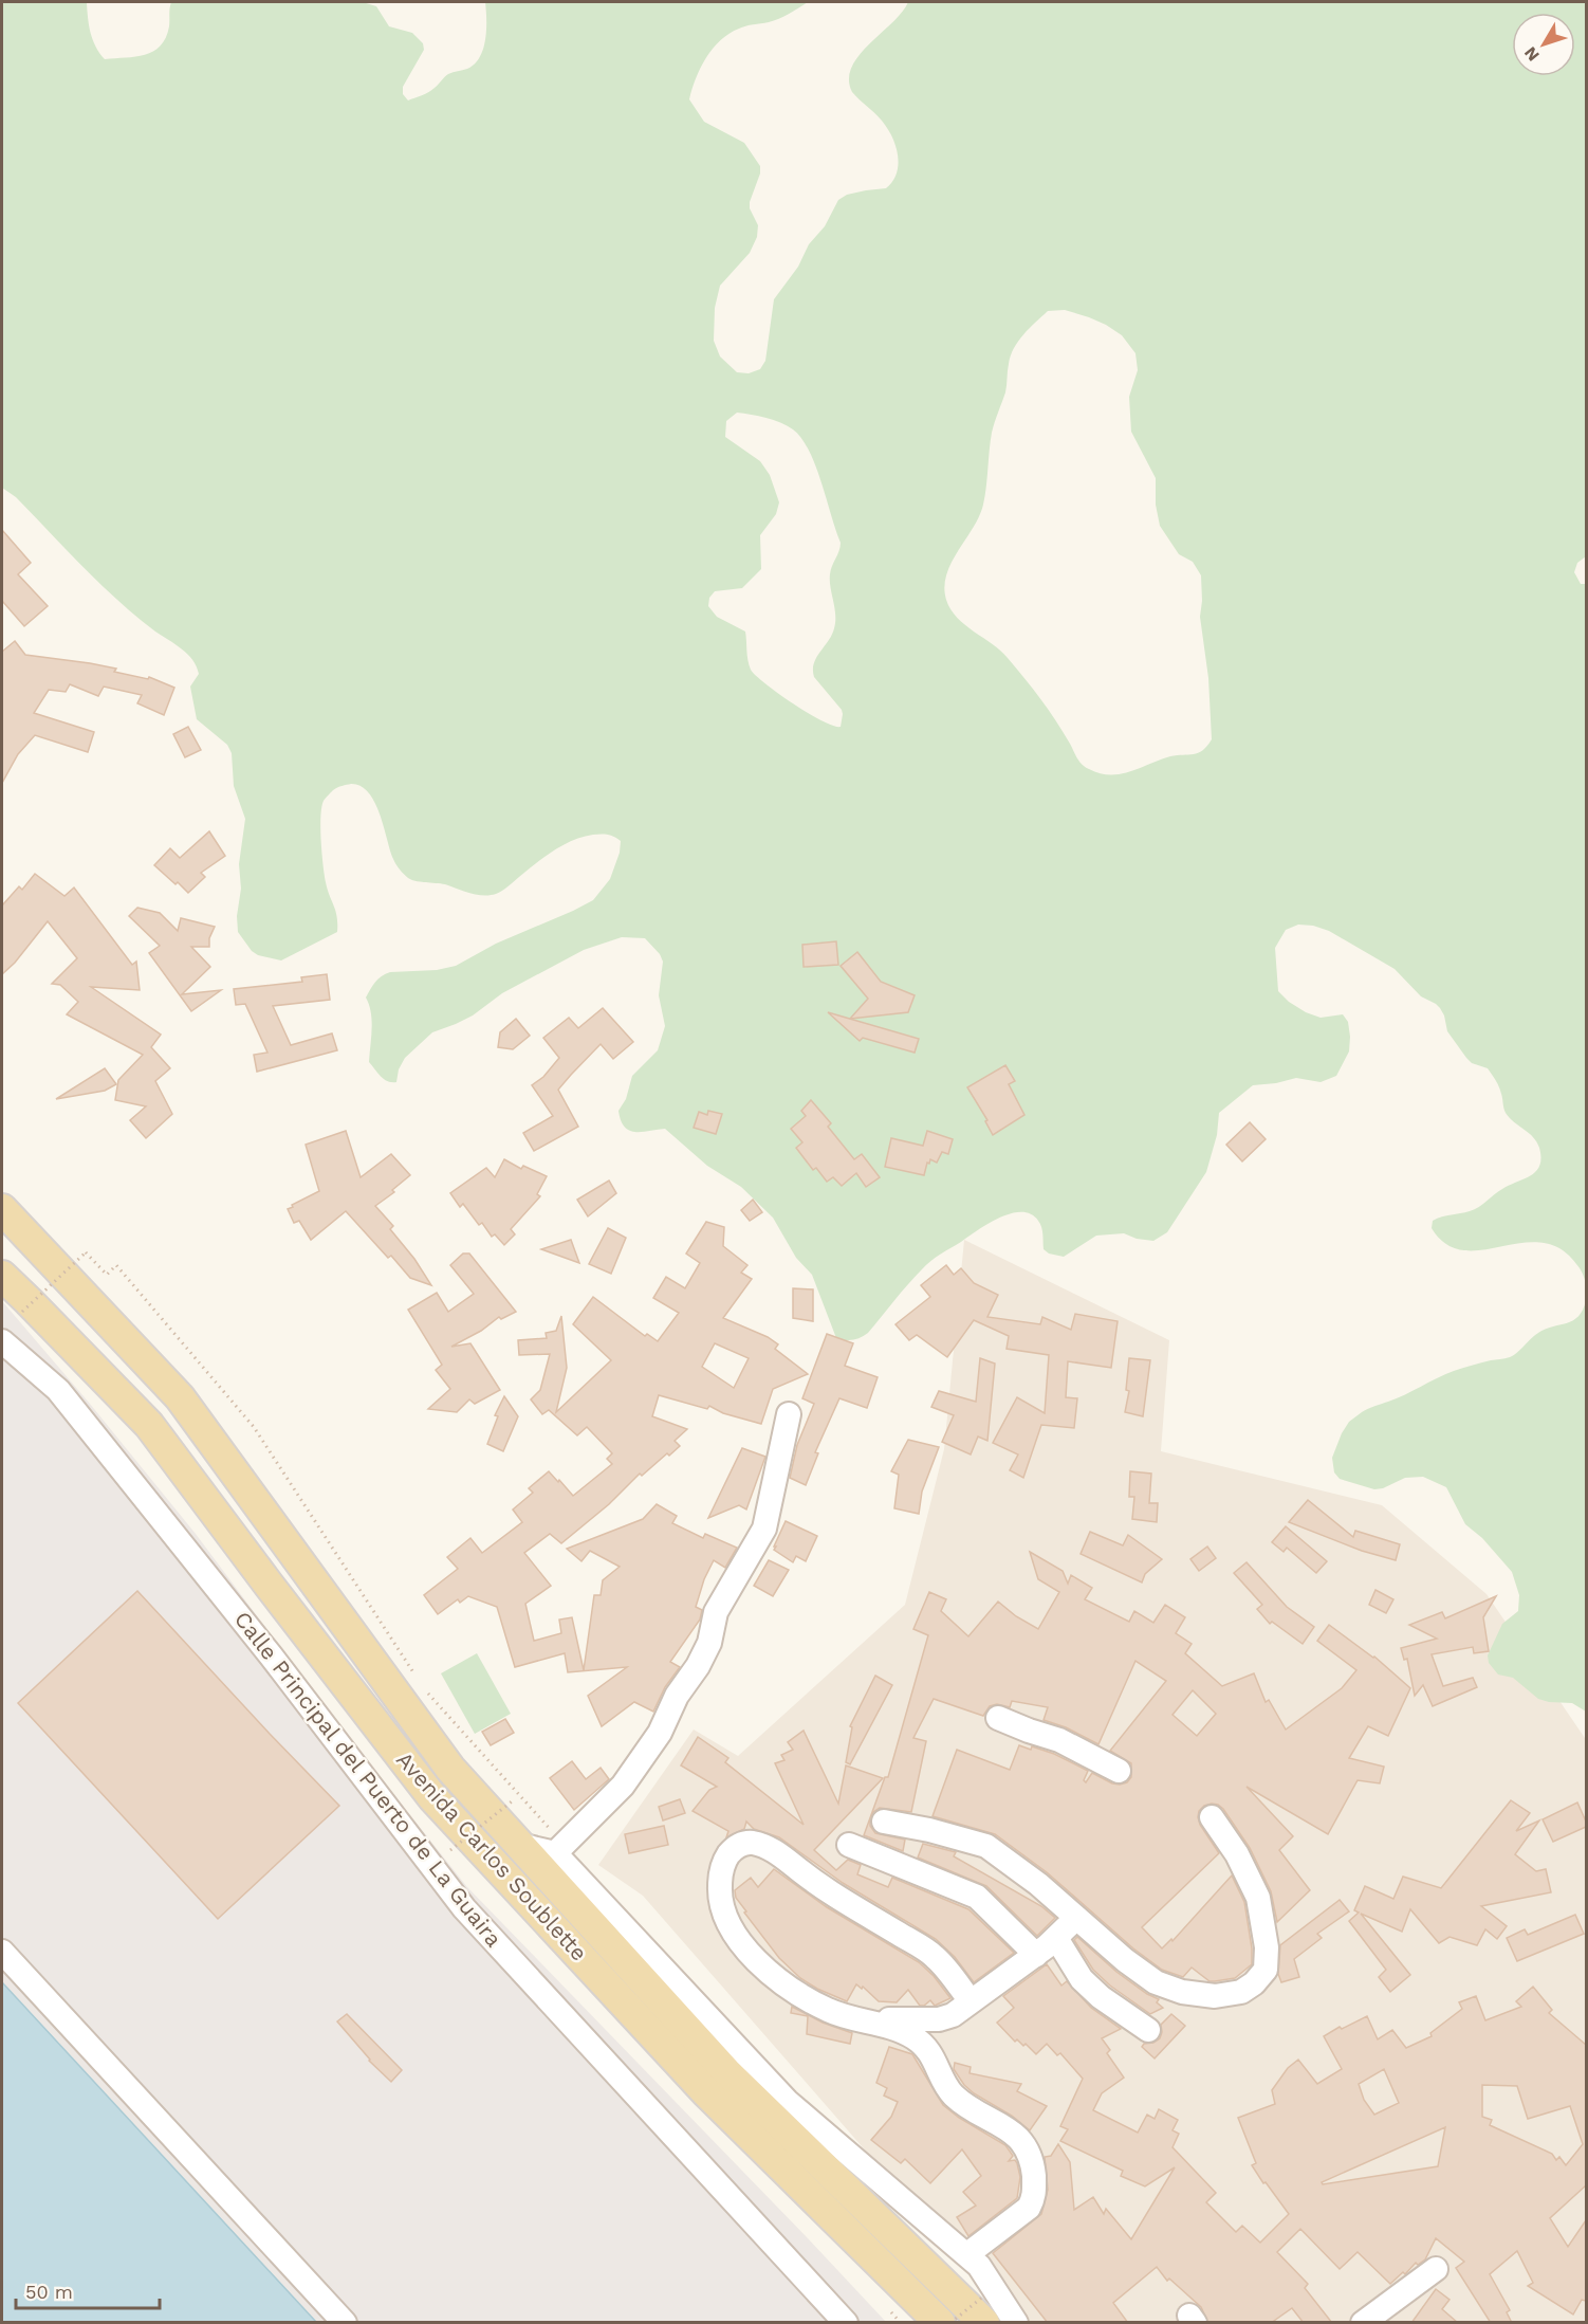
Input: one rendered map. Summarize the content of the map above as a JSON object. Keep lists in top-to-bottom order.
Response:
{
  "streets": {
    "main road": ["Avenida Carlos Soublette"],
    "street": ["Calle Principal del Puerto de La Guaira"]
  },
  "scale_bar": "50 m",
  "north": "bottom left"
}
